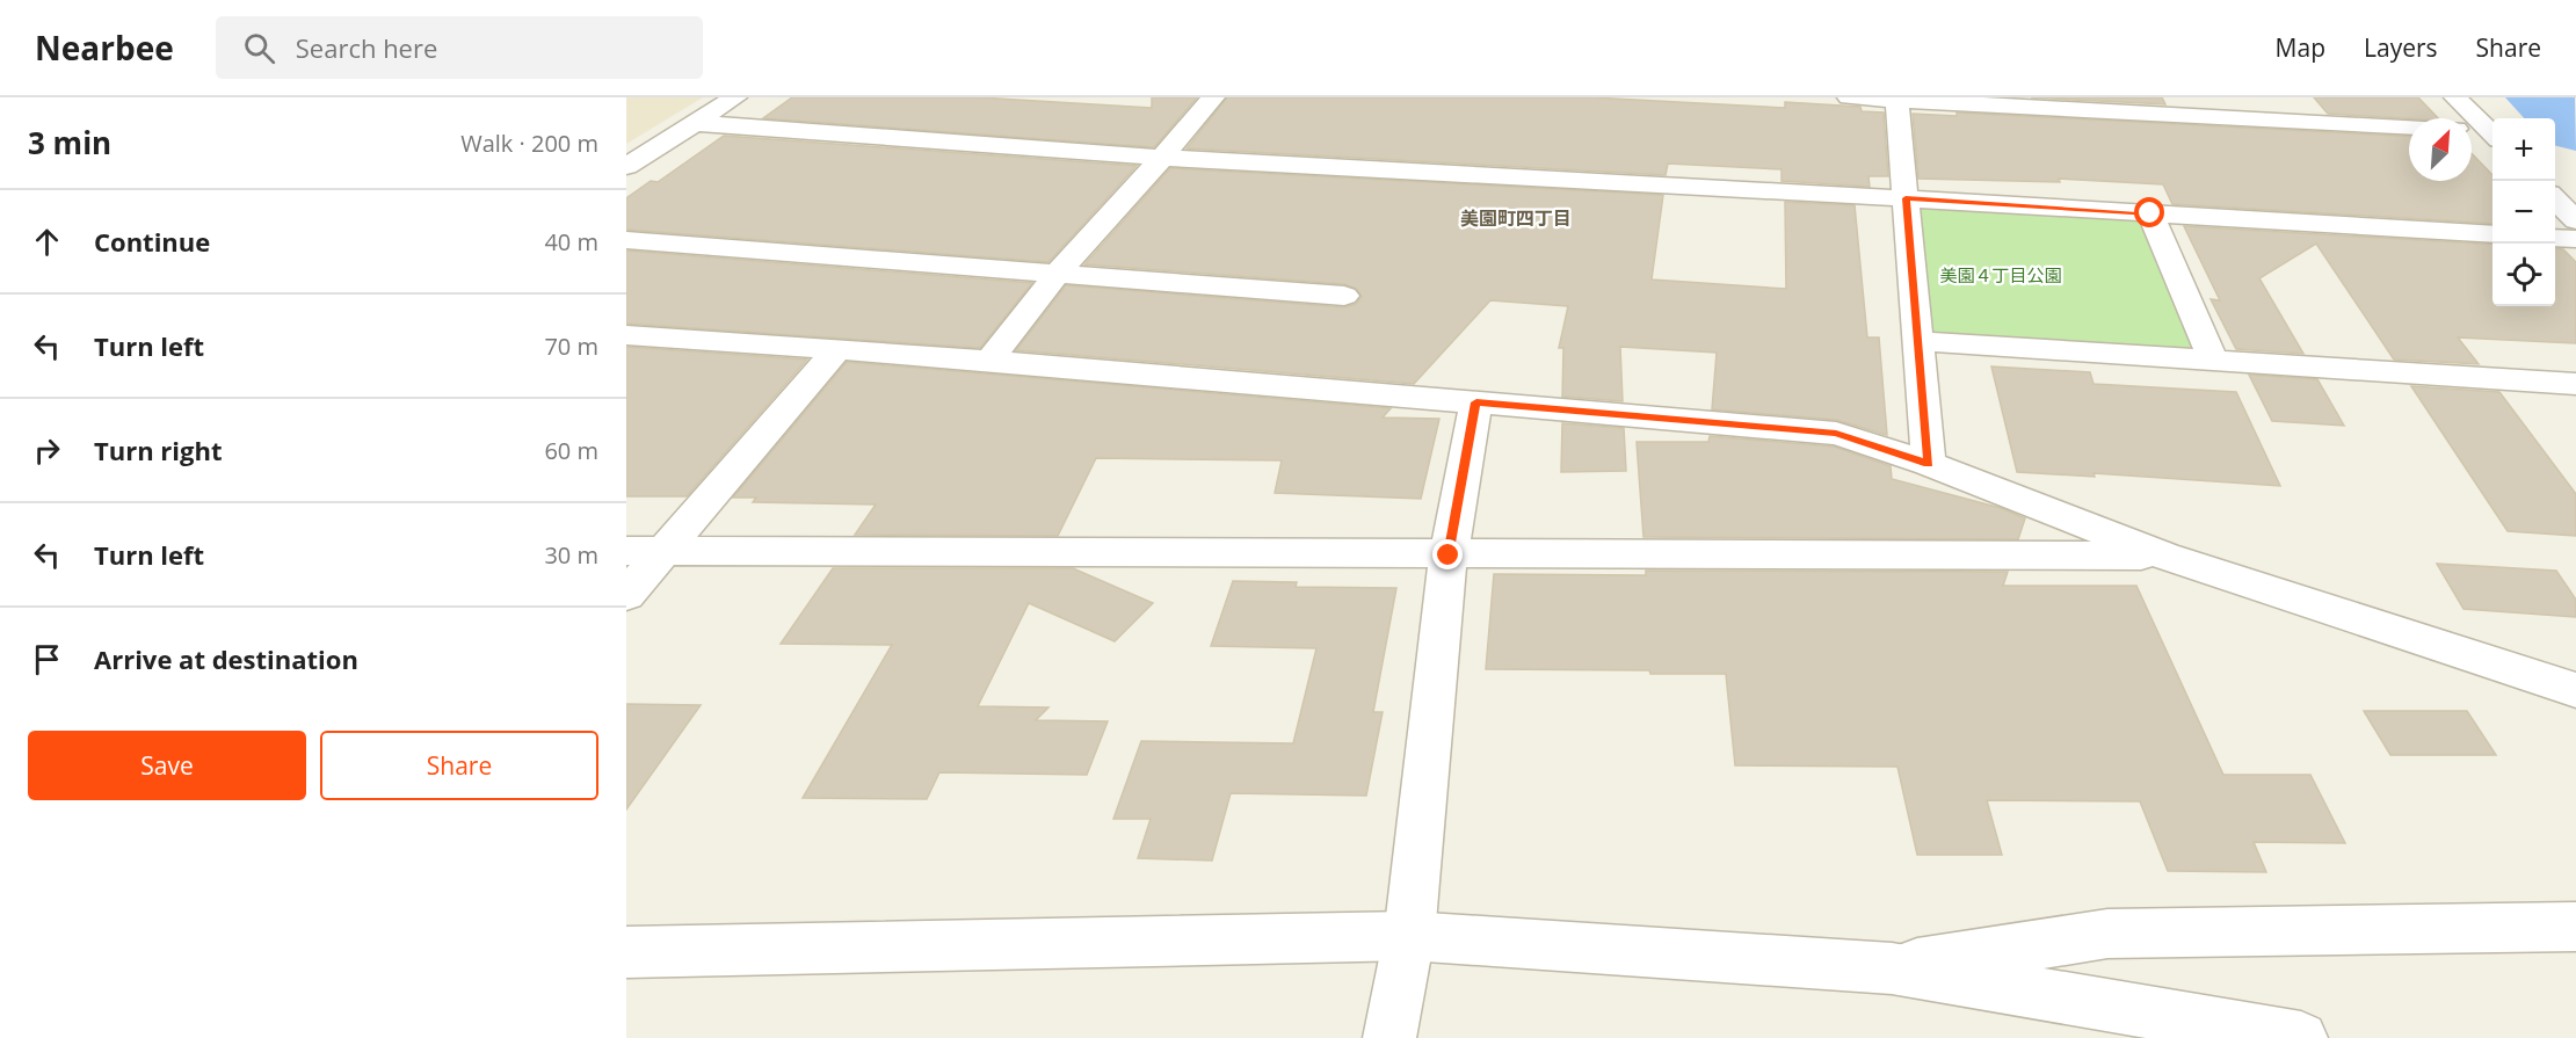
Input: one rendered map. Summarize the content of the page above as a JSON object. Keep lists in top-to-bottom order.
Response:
{
  "districts": ["美園町四丁目"],
  "parks": ["美園４丁目公園"],
  "north": "top right",
  "page": {
    "header": "Nearbee",
    "search": "Search here",
    "nav": ["Map", "Layers", "Share"],
    "heading": ["3 min", "Walk · 200 m"],
    "map_buttons": ["+", "−"],
    "list": [
      ["Continue", "40 m"],
      ["Turn left", "70 m"],
      ["Turn right", "60 m"],
      ["Turn left", "30 m"],
      "Arrive at destination"
    ],
    "buttons": ["Save", "Share"]
  }
}
